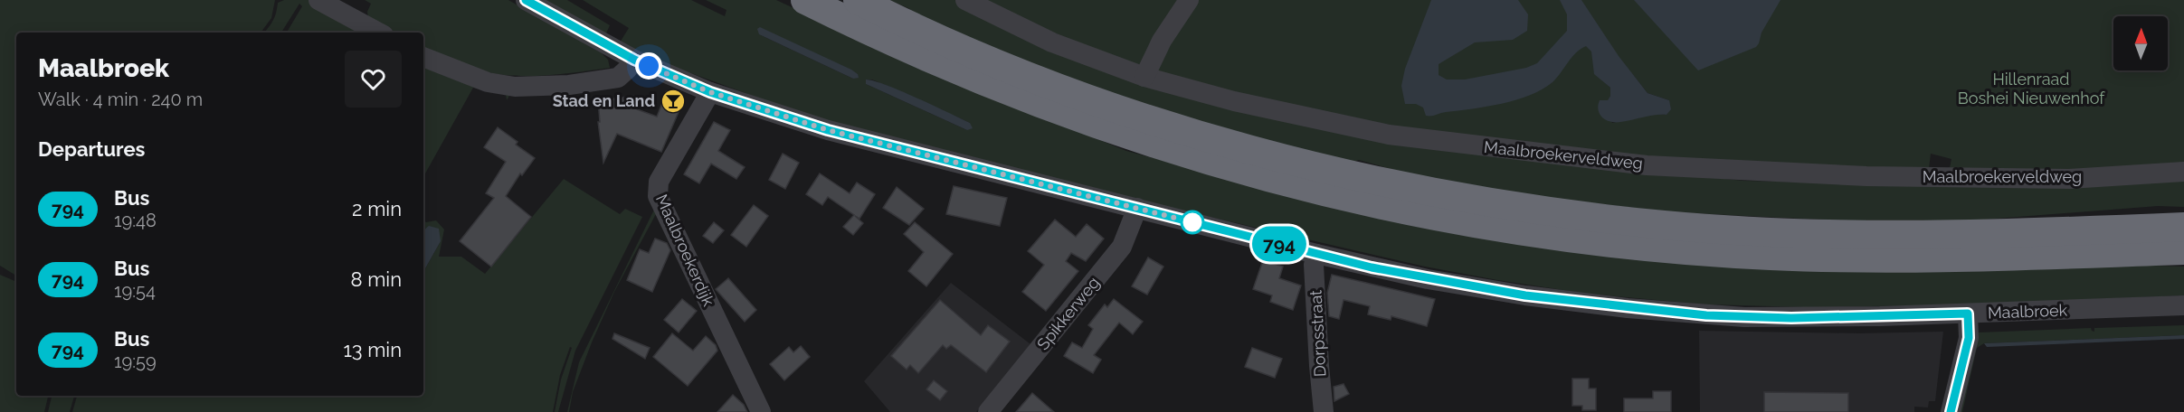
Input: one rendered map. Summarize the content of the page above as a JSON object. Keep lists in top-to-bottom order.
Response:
{
  "streets": {
    "street": [
      "Maalbroekerveldweg",
      "Maalbroekerdijk",
      "Maalbroek",
      "Spikkerweg",
      "Dorpsstraat"
    ]
  },
  "crossings": [
    ["Maalbroekerdijk", "Maalbroek"],
    ["Maalbroek", "Spikkerweg"],
    ["Maalbroek", "Dorpsstraat"]
  ],
  "parks": ["Hillenraad Boshei Nieuwenhof"],
  "places": {
    "bar": ["Stad en Land"]
  },
  "lines": ["bus line 794"],
  "north": "top",
  "page": {
    "on_map": "794",
    "heading": [
      ["Maalbroek", "Walk · 4 min · 240 m"],
      "Departures"
    ],
    "list": [
      {
        "mark": "794",
        "name": "Bus",
        "note": "19:48",
        "value": "2 min"
      },
      {
        "mark": "794",
        "name": "Bus",
        "note": "19:54",
        "value": "8 min"
      },
      {
        "mark": "794",
        "name": "Bus",
        "note": "19:59",
        "value": "13 min"
      }
    ]
  }
}
